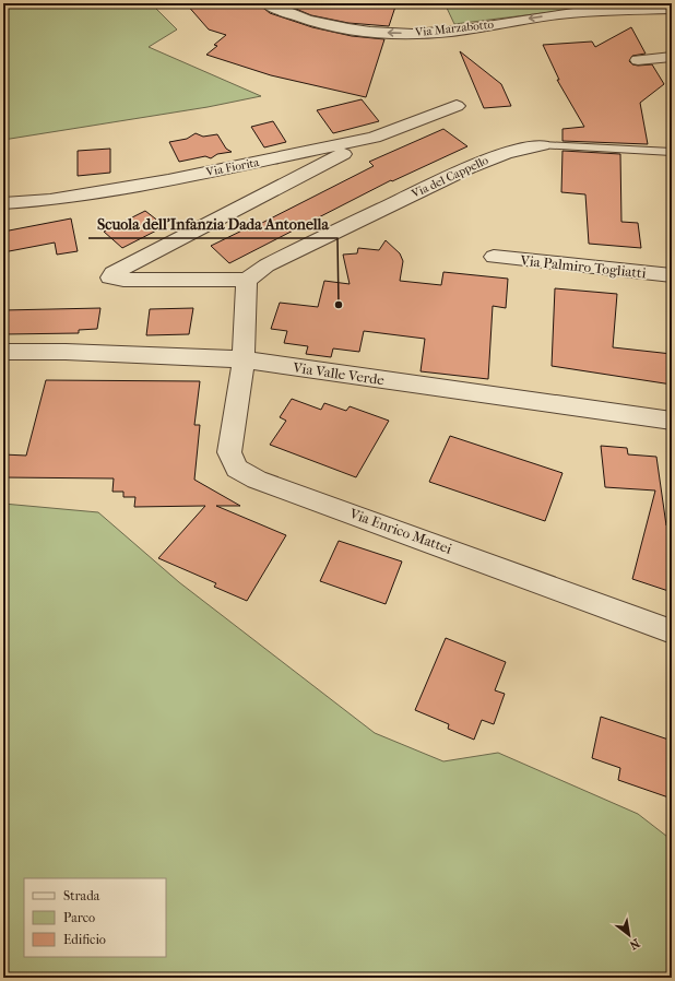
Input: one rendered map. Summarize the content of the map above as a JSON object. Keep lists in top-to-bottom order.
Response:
{
  "streets": {
    "street": [
      "Via Marzabotto",
      "Via Fiorita",
      "Via del Cappello",
      "Via Palmiro Togliatti",
      "Via Valle Verde",
      "Via Enrico Mattei"
    ]
  },
  "crossings": [
    ["Via Valle Verde", "Via Enrico Mattei"]
  ],
  "one_way": ["Via Marzabotto"],
  "places": ["Scuola dell'Infanzia Dada Antonella"],
  "legend": ["Strada", "Parco", "Edificio"],
  "north": "bottom right"
}
